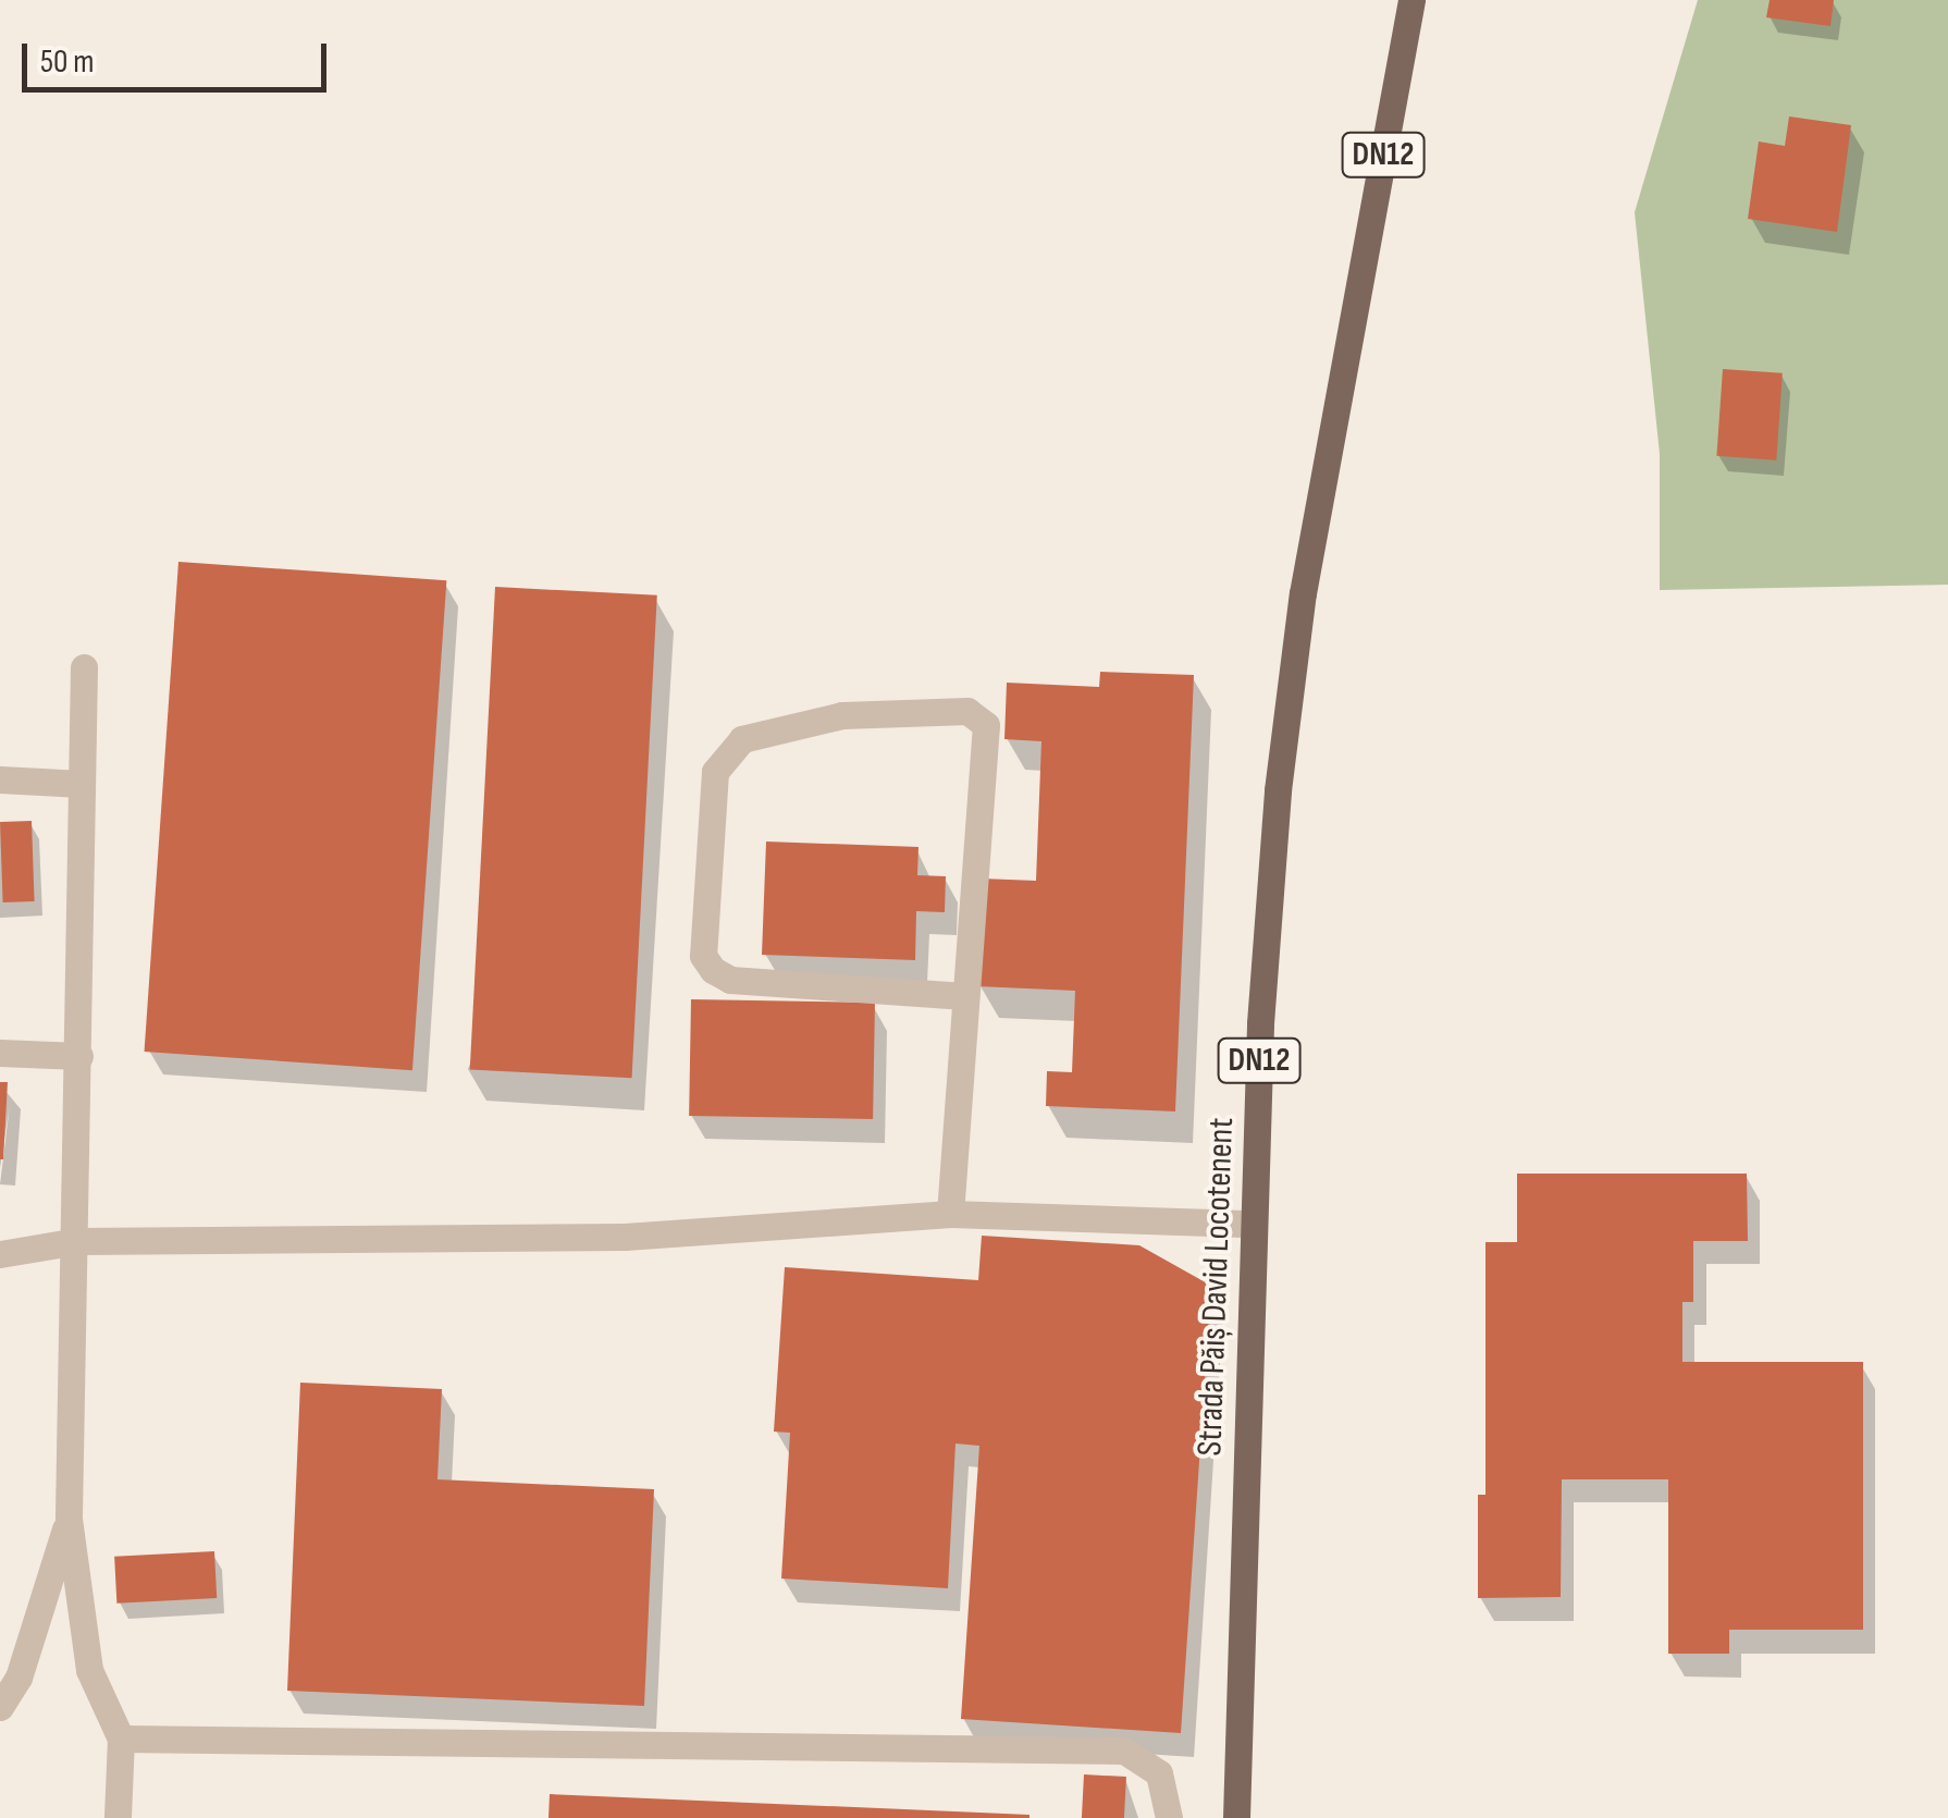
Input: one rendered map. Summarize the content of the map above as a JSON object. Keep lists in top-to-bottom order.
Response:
{
  "streets": {
    "main road": ["DN12", "Strada Păiș David Locotenent"]
  },
  "scale_bar": "50 m"
}
